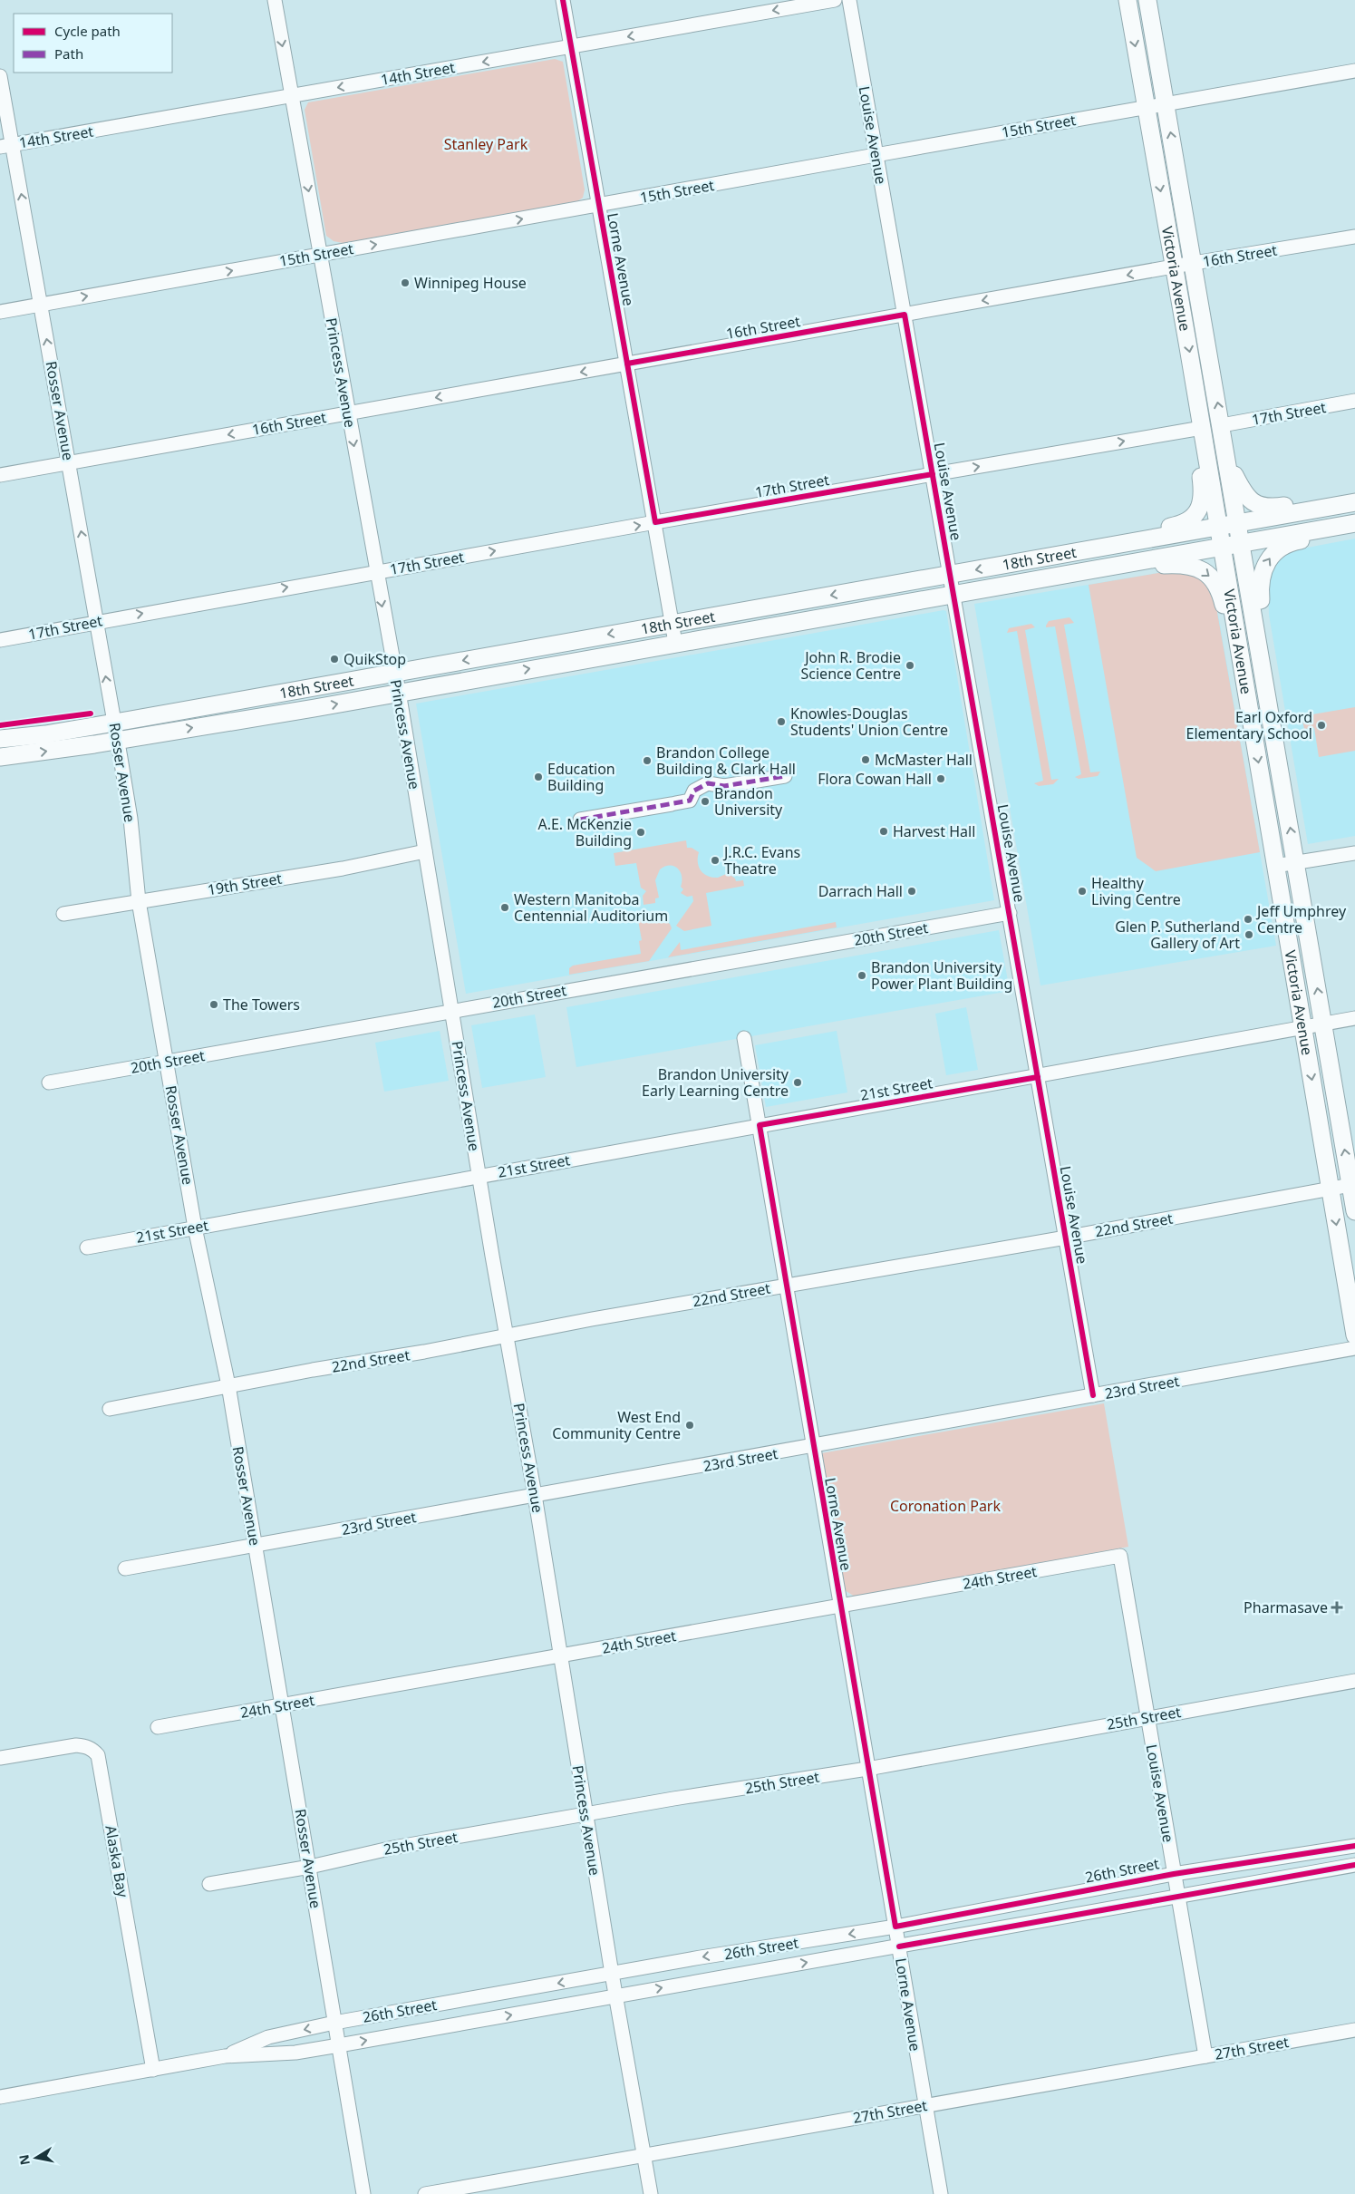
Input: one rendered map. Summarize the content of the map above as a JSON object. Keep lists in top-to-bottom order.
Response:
{
  "streets": {
    "main road": ["Victoria Avenue", "18th Street"],
    "street": [
      "14th Street",
      "15th Street",
      "Louise Avenue",
      "16th Street",
      "Lorne Avenue",
      "Princess Avenue",
      "Rosser Avenue",
      "17th Street",
      "19th Street",
      "20th Street",
      "21st Street",
      "22nd Street",
      "23rd Street",
      "24th Street",
      "25th Street",
      "Alaska Bay",
      "26th Street",
      "27th Street"
    ]
  },
  "crossings": [
    ["14th Street", "Lorne Avenue"],
    ["14th Street", "Princess Avenue"],
    ["14th Street", "Rosser Avenue"],
    ["15th Street", "Louise Avenue"],
    ["15th Street", "Lorne Avenue"],
    ["15th Street", "Victoria Avenue"],
    ["15th Street", "Princess Avenue"],
    ["15th Street", "Rosser Avenue"],
    ["Louise Avenue", "16th Street"],
    ["Louise Avenue", "17th Street"],
    ["Louise Avenue", "18th Street"],
    ["Louise Avenue", "20th Street"],
    ["Louise Avenue", "21st Street"],
    ["Louise Avenue", "22nd Street"],
    ["Louise Avenue", "23rd Street"],
    ["Louise Avenue", "24th Street"],
    ["Louise Avenue", "25th Street"],
    ["Louise Avenue", "26th Street"],
    ["Louise Avenue", "27th Street"],
    ["16th Street", "Lorne Avenue"],
    ["16th Street", "Victoria Avenue"],
    ["16th Street", "Princess Avenue"],
    ["16th Street", "Rosser Avenue"],
    ["Lorne Avenue", "17th Street"],
    ["Lorne Avenue", "18th Street"],
    ["Lorne Avenue", "21st Street"],
    ["Lorne Avenue", "22nd Street"],
    ["Lorne Avenue", "23rd Street"],
    ["Lorne Avenue", "24th Street"],
    ["Lorne Avenue", "25th Street"],
    ["Lorne Avenue", "26th Street"],
    ["Lorne Avenue", "27th Street"],
    ["Victoria Avenue", "17th Street"],
    ["Victoria Avenue", "18th Street"],
    ["Victoria Avenue", "21st Street"],
    ["Victoria Avenue", "22nd Street"],
    ["Princess Avenue", "17th Street"],
    ["Princess Avenue", "18th Street"],
    ["Princess Avenue", "19th Street"],
    ["Princess Avenue", "20th Street"],
    ["Princess Avenue", "21st Street"],
    ["Princess Avenue", "22nd Street"],
    ["Princess Avenue", "23rd Street"],
    ["Princess Avenue", "24th Street"],
    ["Princess Avenue", "25th Street"],
    ["Princess Avenue", "26th Street"],
    ["Princess Avenue", "27th Street"],
    ["Rosser Avenue", "17th Street"],
    ["Rosser Avenue", "18th Street"],
    ["Rosser Avenue", "19th Street"],
    ["Rosser Avenue", "20th Street"],
    ["Rosser Avenue", "21st Street"],
    ["Rosser Avenue", "22nd Street"],
    ["Rosser Avenue", "23rd Street"],
    ["Rosser Avenue", "24th Street"],
    ["Rosser Avenue", "25th Street"],
    ["Rosser Avenue", "26th Street"],
    ["Alaska Bay", "26th Street"]
  ],
  "one_way": [
    "14th Street",
    "15th Street",
    "16th Street",
    "17th Street"
  ],
  "parks": ["Stanley Park", "Coronation Park"],
  "places": {
    "other": [
      "Winnipeg House",
      "QuikStop",
      "John R. Brodie Science Centre",
      "Knowles-Douglas Students' Union Centre",
      "Earl Oxford Elementary School",
      "McMaster Hall",
      "Brandon College Building & Clark Hall",
      "Education Building",
      "Flora Cowan Hall",
      "Brandon University",
      "Harvest Hall",
      "A.E. McKenzie Building",
      "J.R.C. Evans Theatre",
      "Darrach Hall",
      "Healthy Living Centre",
      "Western Manitoba Centennial Auditorium",
      "Jeff Umphrey Centre",
      "Glen P. Sutherland Gallery of Art",
      "Brandon University Power Plant Building",
      "The Towers",
      "Brandon University Early Learning Centre",
      "West End Community Centre"
    ],
    "health": ["Pharmasave"]
  },
  "legend": ["Cycle path", "Path"],
  "north": "left"
}
